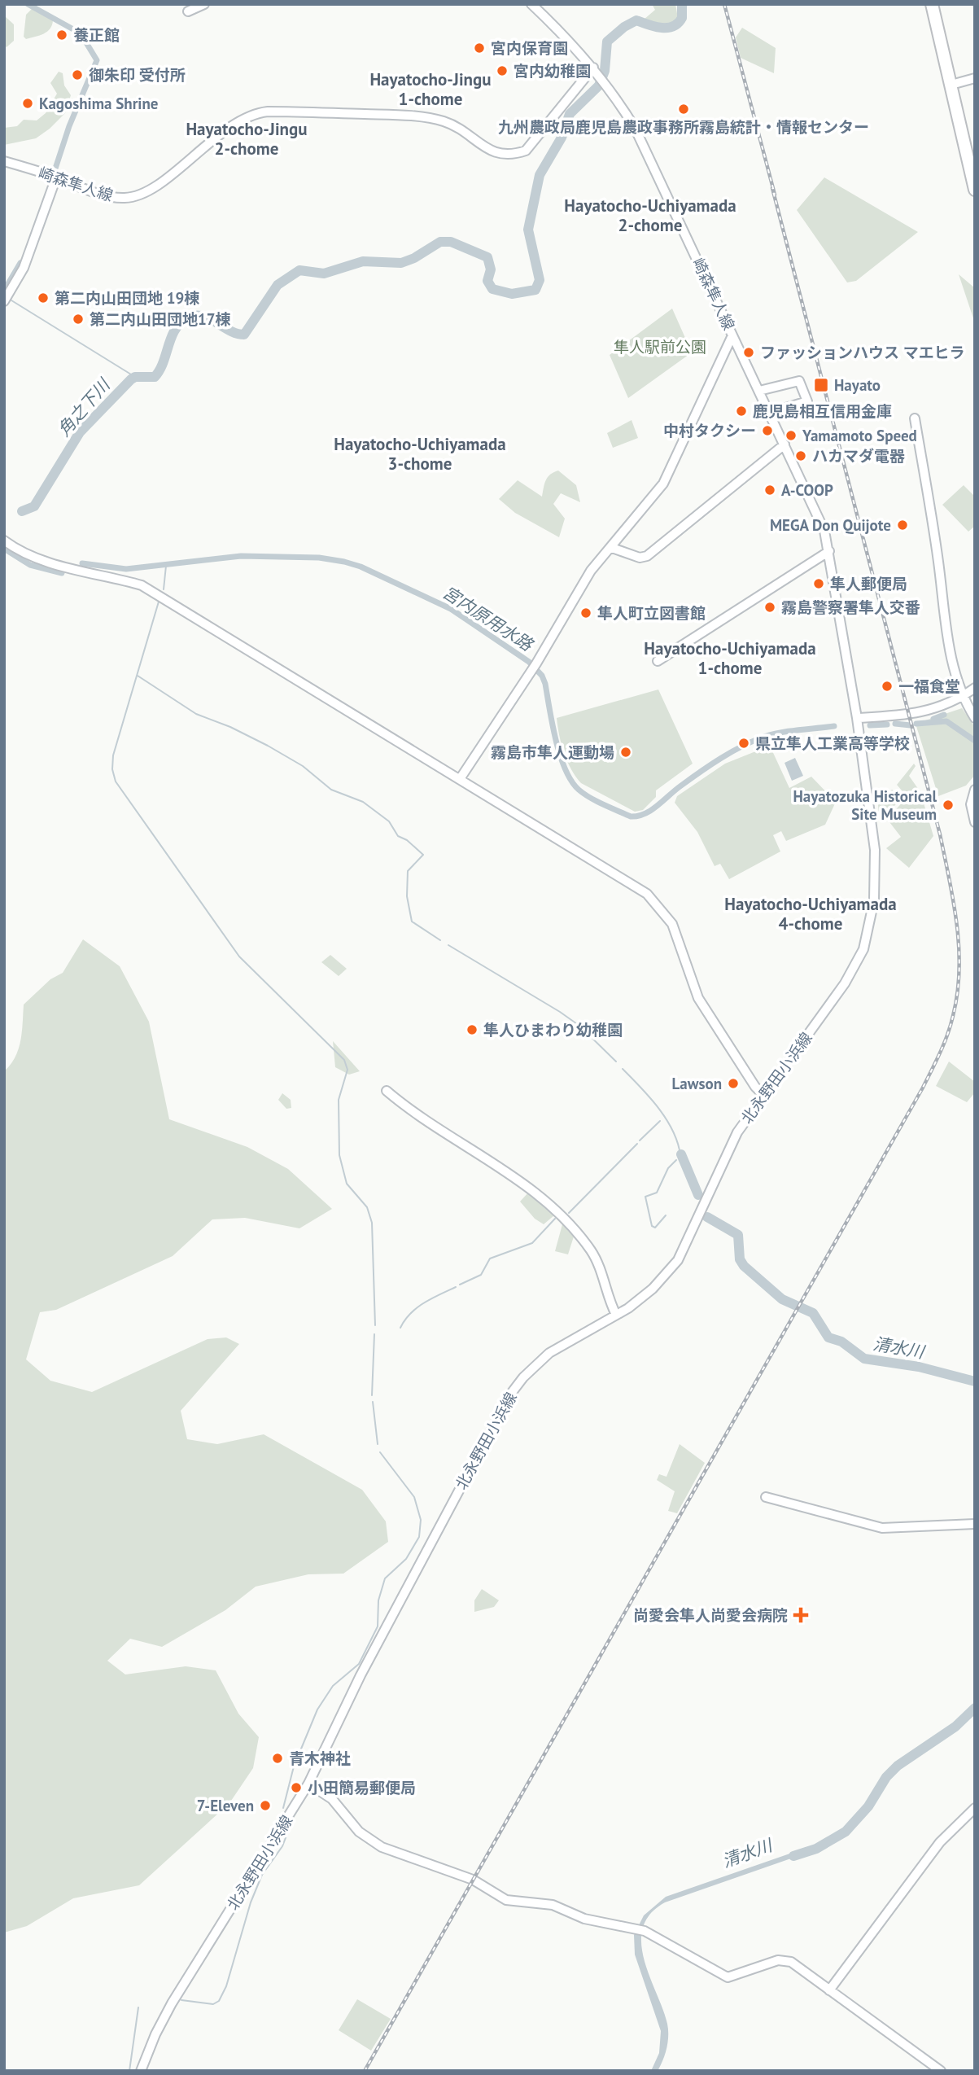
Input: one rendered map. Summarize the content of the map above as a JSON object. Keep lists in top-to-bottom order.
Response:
{
  "streets": {
    "street": ["崎森隼人線", "北永野田小浜線"]
  },
  "crossings": [
    ["崎森隼人線", "北永野田小浜線"]
  ],
  "districts": [
    "Hayatocho-Jingu 1-chome",
    "Hayatocho-Jingu 2-chome",
    "Hayatocho-Uchiyamada 2-chome",
    "Hayatocho-Uchiyamada 3-chome",
    "Hayatocho-Uchiyamada 1-chome",
    "Hayatocho-Uchiyamada 4-chome"
  ],
  "water": ["角之下川", "宮内原用水路", "清水川"],
  "parks": ["隼人駅前公園"],
  "places": {
    "other": [
      "養正館",
      "宮内保育園",
      "宮内幼稚園",
      "御朱印 受付所",
      "Kagoshima Shrine",
      "九州農政局鹿児島農政事務所霧島統計・情報センター",
      "第二内山田団地 19棟",
      "第二内山田団地17棟",
      "ファッションハウス マエヒラ",
      "鹿児島相互信用金庫",
      "中村タクシー",
      "Yamamoto Speed",
      "ハカマダ電器",
      "A-COOP",
      "MEGA Don Quijote",
      "隼人郵便局",
      "霧島警察署隼人交番",
      "隼人町立図書館",
      "一福食堂",
      "県立隼人工業高等学校",
      "霧島市隼人運動場",
      "Hayatozuka Historical Site Museum",
      "隼人ひまわり幼稚園",
      "Lawson",
      "青木神社",
      "小田簡易郵便局",
      "7-Eleven"
    ],
    "transit": ["Hayato"],
    "health": ["尚愛会隼人尚愛会病院"]
  }
}
